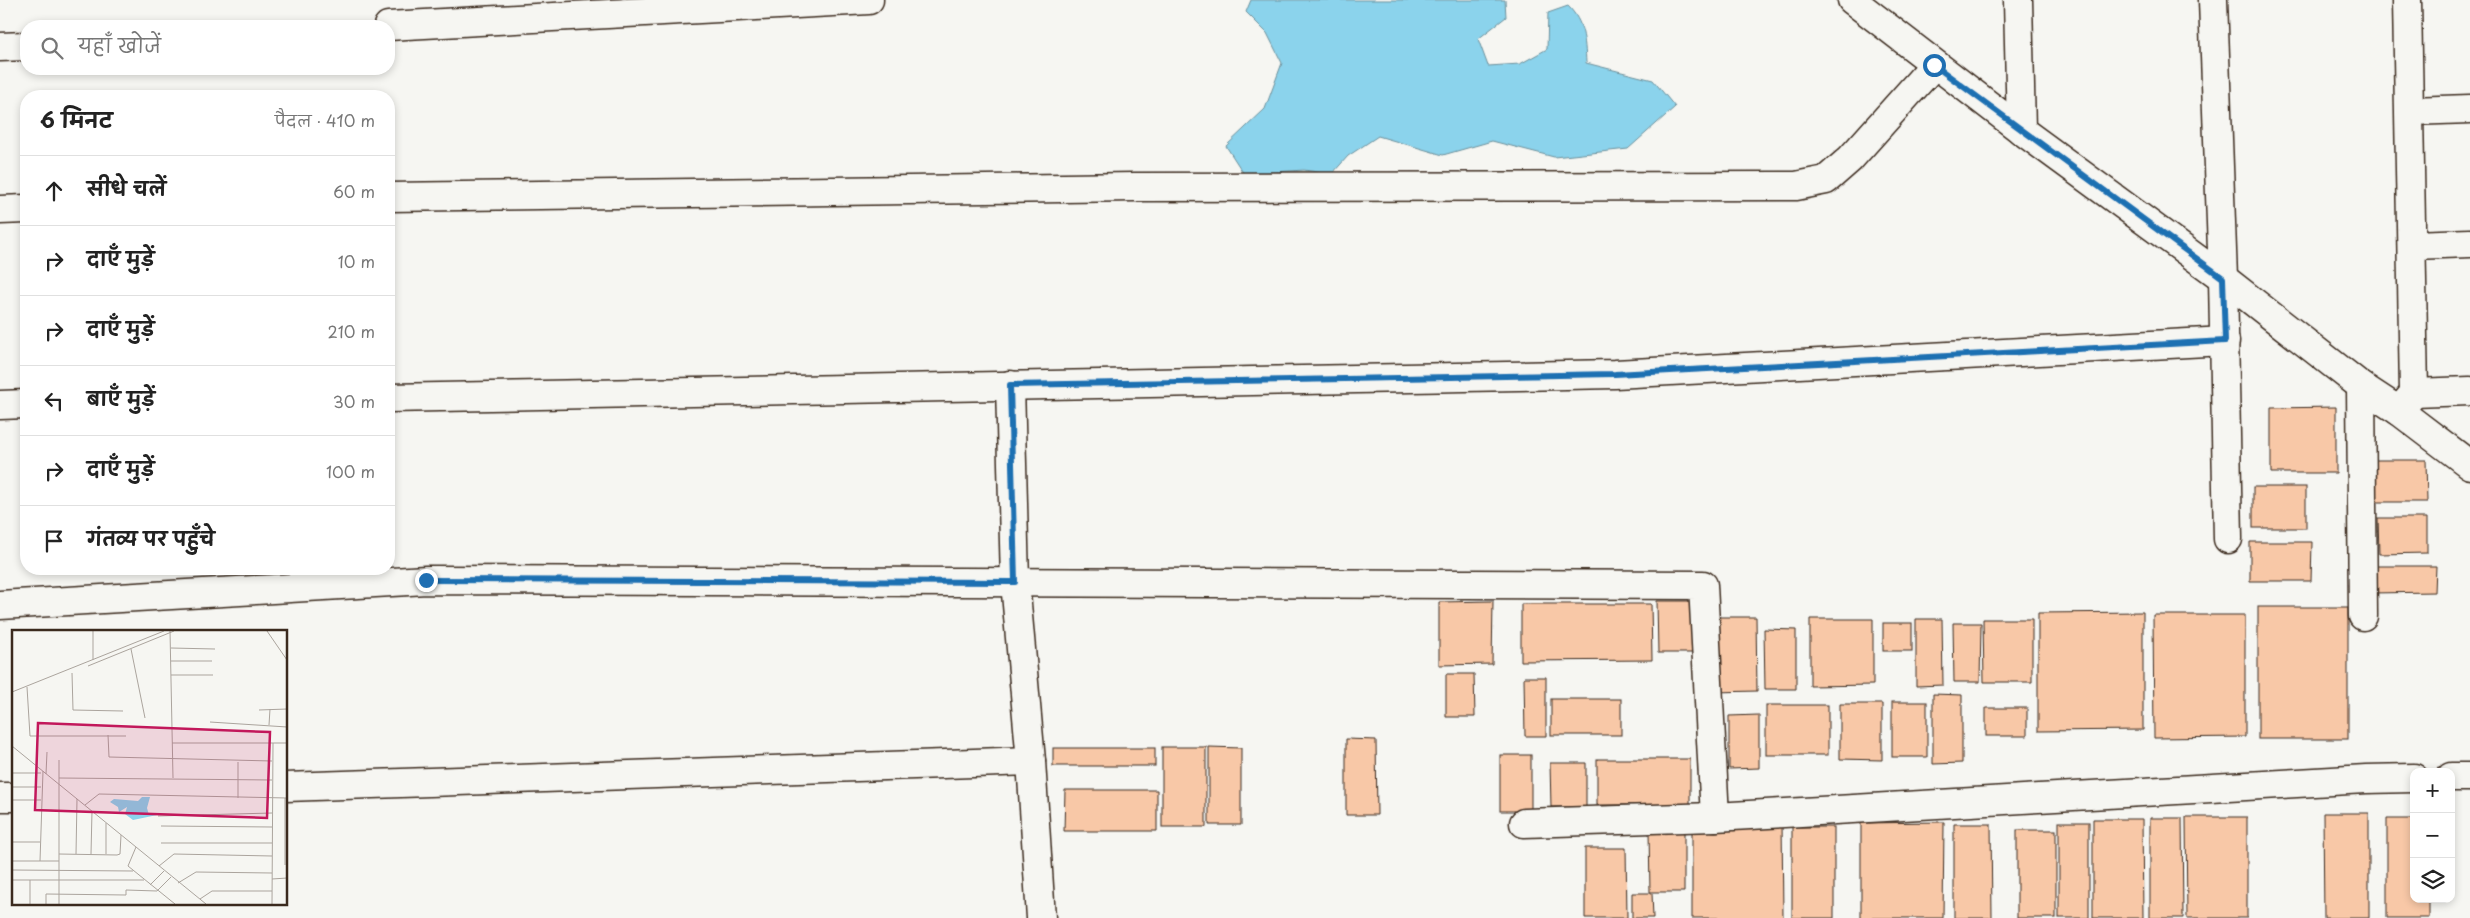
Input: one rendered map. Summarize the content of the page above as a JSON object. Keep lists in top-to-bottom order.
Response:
{
  "page": {
    "search": "यहाँ खोजें",
    "heading": ["6 मिनट", "पैदल · 410 m"],
    "list": [
      ["सीधे चलें", "60 m"],
      ["दाएँ मुड़ें", "10 m"],
      ["दाएँ मुड़ें", "210 m"],
      ["बाएँ मुड़ें", "30 m"],
      ["दाएँ मुड़ें", "100 m"],
      "गंतव्य पर पहुँचे"
    ],
    "map_buttons": ["+", "−"]
  }
}
